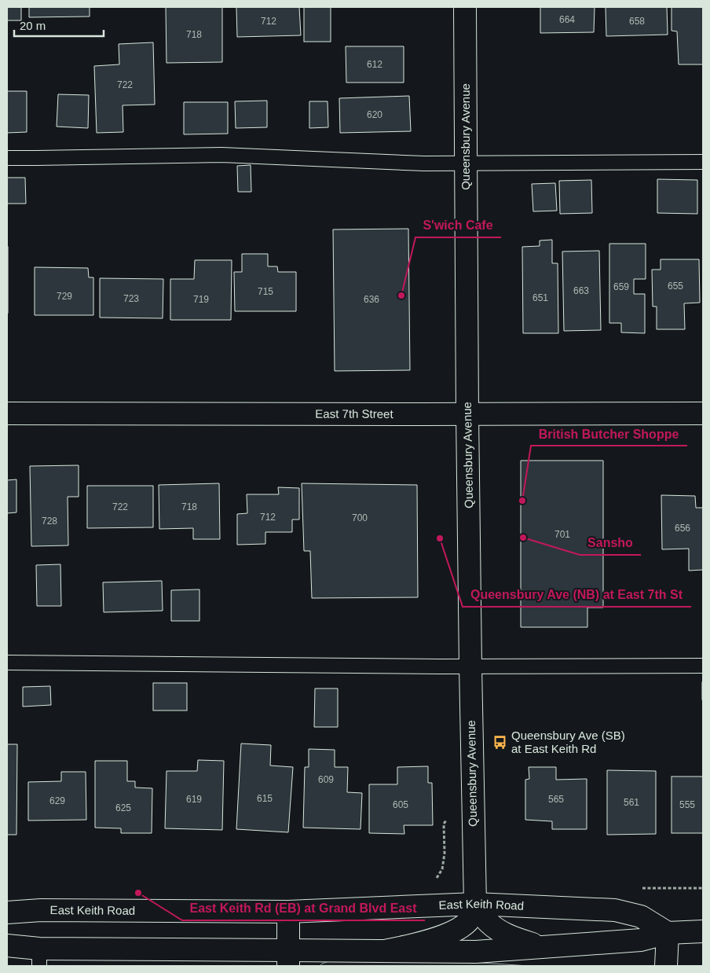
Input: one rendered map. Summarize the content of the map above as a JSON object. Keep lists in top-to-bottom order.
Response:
{
  "streets": {
    "street": ["Queensbury Avenue", "East 7th Street", "East Keith Road"]
  },
  "crossings": [
    ["Queensbury Avenue", "East 7th Street"],
    ["Queensbury Avenue", "East Keith Road"]
  ],
  "places": {
    "other": [
      "S'wich Cafe",
      "British Butcher Shoppe",
      "Sansho",
      "Queensbury Ave (NB) at East 7th St",
      "East Keith Rd (EB) at Grand Blvd East"
    ],
    "bus stop": ["Queensbury Ave (SB) at East Keith Rd"]
  },
  "house_numbers": [
    "664",
    "712",
    "658",
    "718",
    "612",
    "722",
    "620",
    "655",
    "659",
    "663",
    "715",
    "729",
    "651",
    "723",
    "719",
    "636",
    "722",
    "718",
    "712",
    "700",
    "728",
    "656",
    "701",
    "609",
    "615",
    "619",
    "565",
    "629",
    "561",
    "605",
    "555",
    "625"
  ],
  "scale_bar": "20 m"
}
